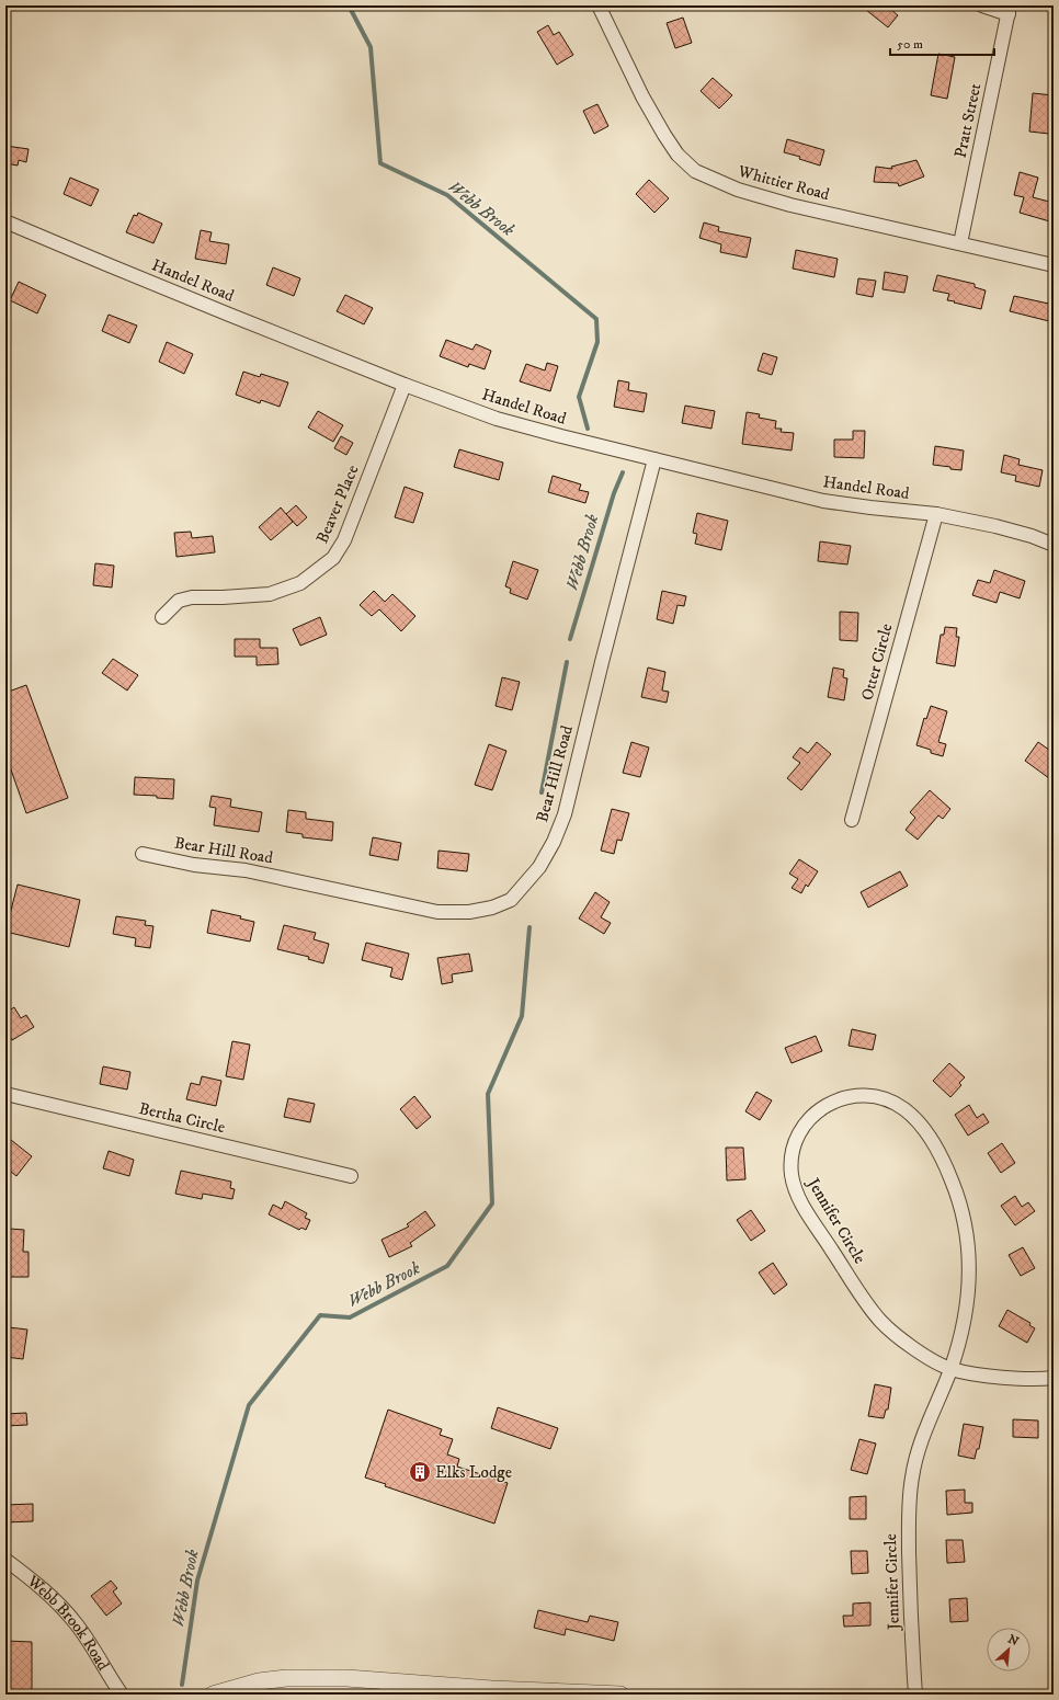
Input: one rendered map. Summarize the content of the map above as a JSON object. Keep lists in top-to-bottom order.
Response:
{
  "streets": {
    "street": [
      "Pratt Street",
      "Whittier Road",
      "Handel Road",
      "Beaver Place",
      "Otter Circle",
      "Bear Hill Road",
      "Bertha Circle",
      "Jennifer Circle",
      "Webb Brook Road"
    ]
  },
  "crossings": [
    ["Pratt Street", "Whittier Road"],
    ["Handel Road", "Beaver Place"],
    ["Handel Road", "Otter Circle"],
    ["Handel Road", "Bear Hill Road"]
  ],
  "water": ["Webb Brook"],
  "places": {
    "building": ["Elks Lodge"]
  },
  "scale_bar": "50 m",
  "north": "top right"
}
